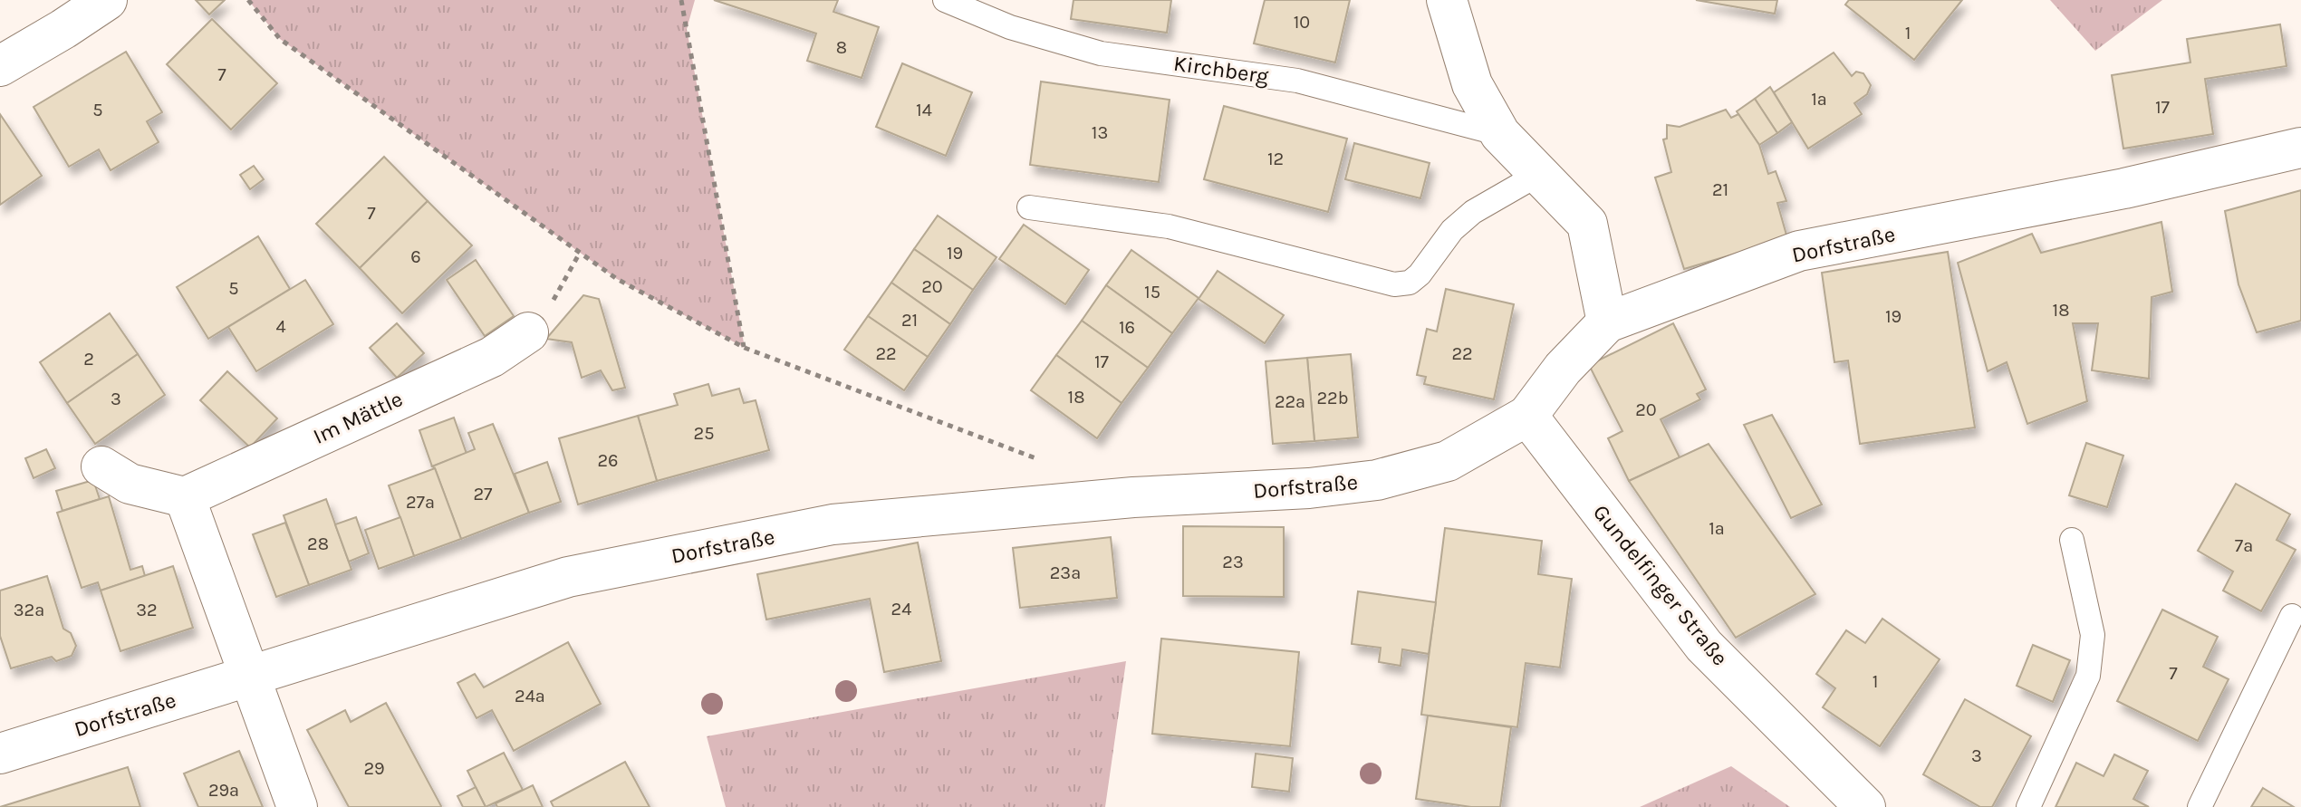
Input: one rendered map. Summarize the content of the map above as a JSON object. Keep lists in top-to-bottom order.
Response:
{
  "streets": {
    "street": ["Dorfstraße", "Im Mättle", "Gundelfinger Straße"],
    "lane": ["Kirchberg"]
  },
  "crossings": [
    ["Dorfstraße", "Gundelfinger Straße"]
  ],
  "house_numbers": [
    "10",
    "1",
    "8",
    "7",
    "1a",
    "17",
    "5",
    "14",
    "13",
    "12",
    "21",
    "7",
    "19",
    "6",
    "20",
    "5",
    "15",
    "18",
    "19",
    "21",
    "4",
    "16",
    "22",
    "22",
    "2",
    "17",
    "18",
    "22b",
    "3",
    "22a",
    "20",
    "25",
    "26",
    "27",
    "27a",
    "1a",
    "28",
    "7a",
    "23",
    "23a",
    "24",
    "32a",
    "32",
    "7",
    "1",
    "24a",
    "3",
    "29",
    "29a"
  ]
}
